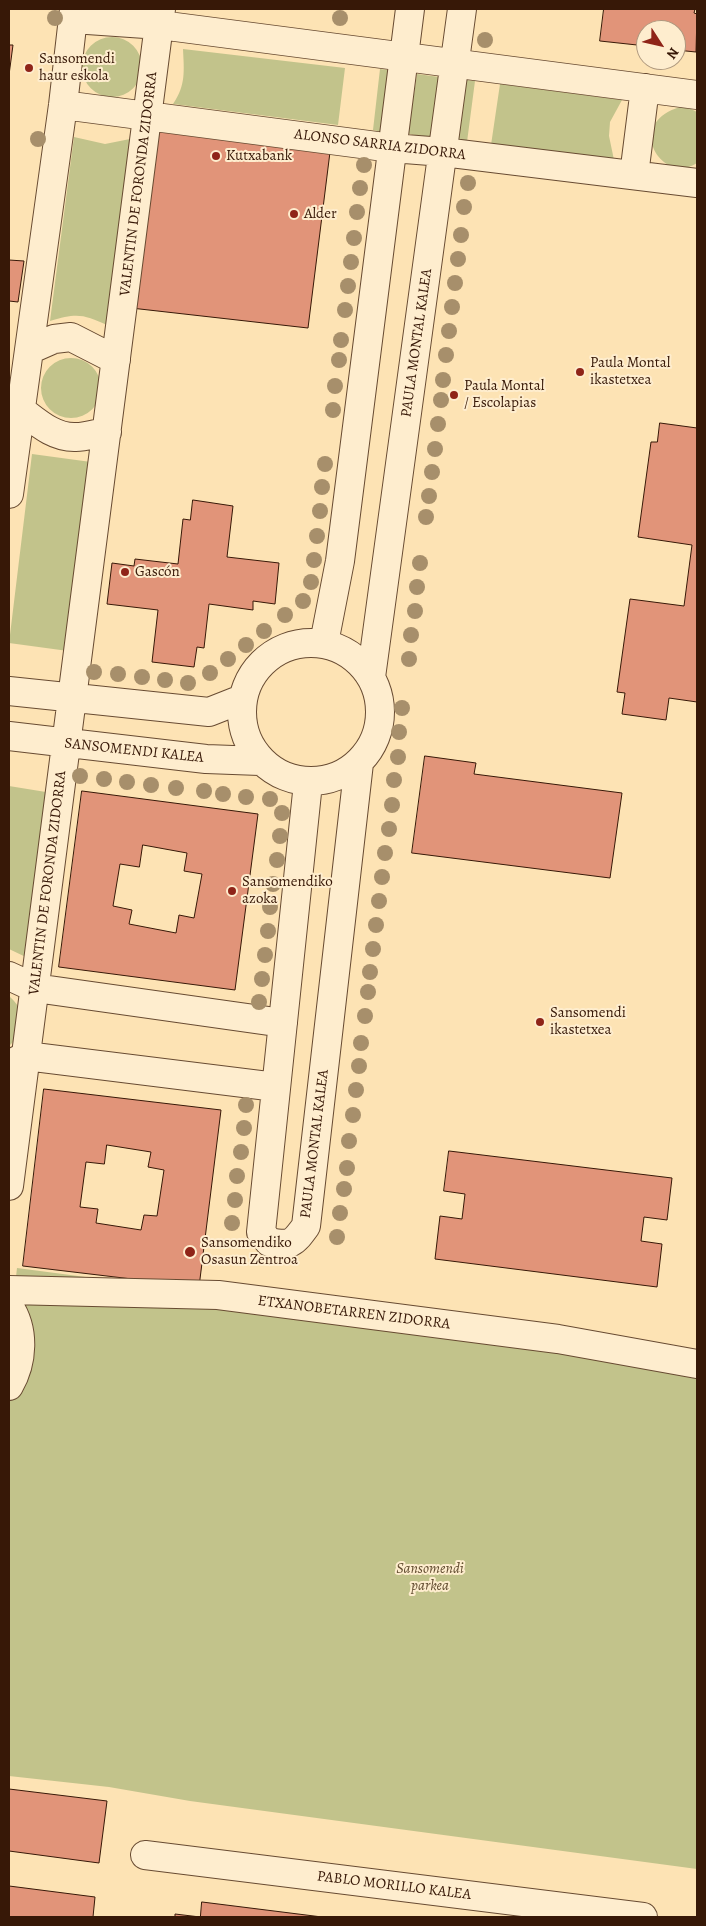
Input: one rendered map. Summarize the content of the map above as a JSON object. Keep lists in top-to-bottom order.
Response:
{
  "streets": {
    "street": [
      "ALONSO SARRIA ZIDORRA",
      "VALENTIN DE FORONDA ZIDORRA",
      "PAULA MONTAL KALEA",
      "SANSOMENDI KALEA",
      "ETXANOBETARREN ZIDORRA",
      "PABLO MORILLO KALEA"
    ]
  },
  "crossings": [
    ["ALONSO SARRIA ZIDORRA", "VALENTIN DE FORONDA ZIDORRA"],
    ["ALONSO SARRIA ZIDORRA", "PAULA MONTAL KALEA"],
    ["VALENTIN DE FORONDA ZIDORRA", "SANSOMENDI KALEA"],
    ["PAULA MONTAL KALEA", "SANSOMENDI KALEA"]
  ],
  "parks": ["Sansomendi parkea"],
  "places": [
    "Sansomendi haur eskola",
    "Kutxabank",
    "Alder",
    "Paula Montal ikastetxea",
    "Paula Montal / Escolapias",
    "Gascón",
    "Sansomendiko azoka",
    "Sansomendi ikastetxea",
    "Sansomendiko Osasun Zentroa"
  ],
  "north": "bottom right"
}
